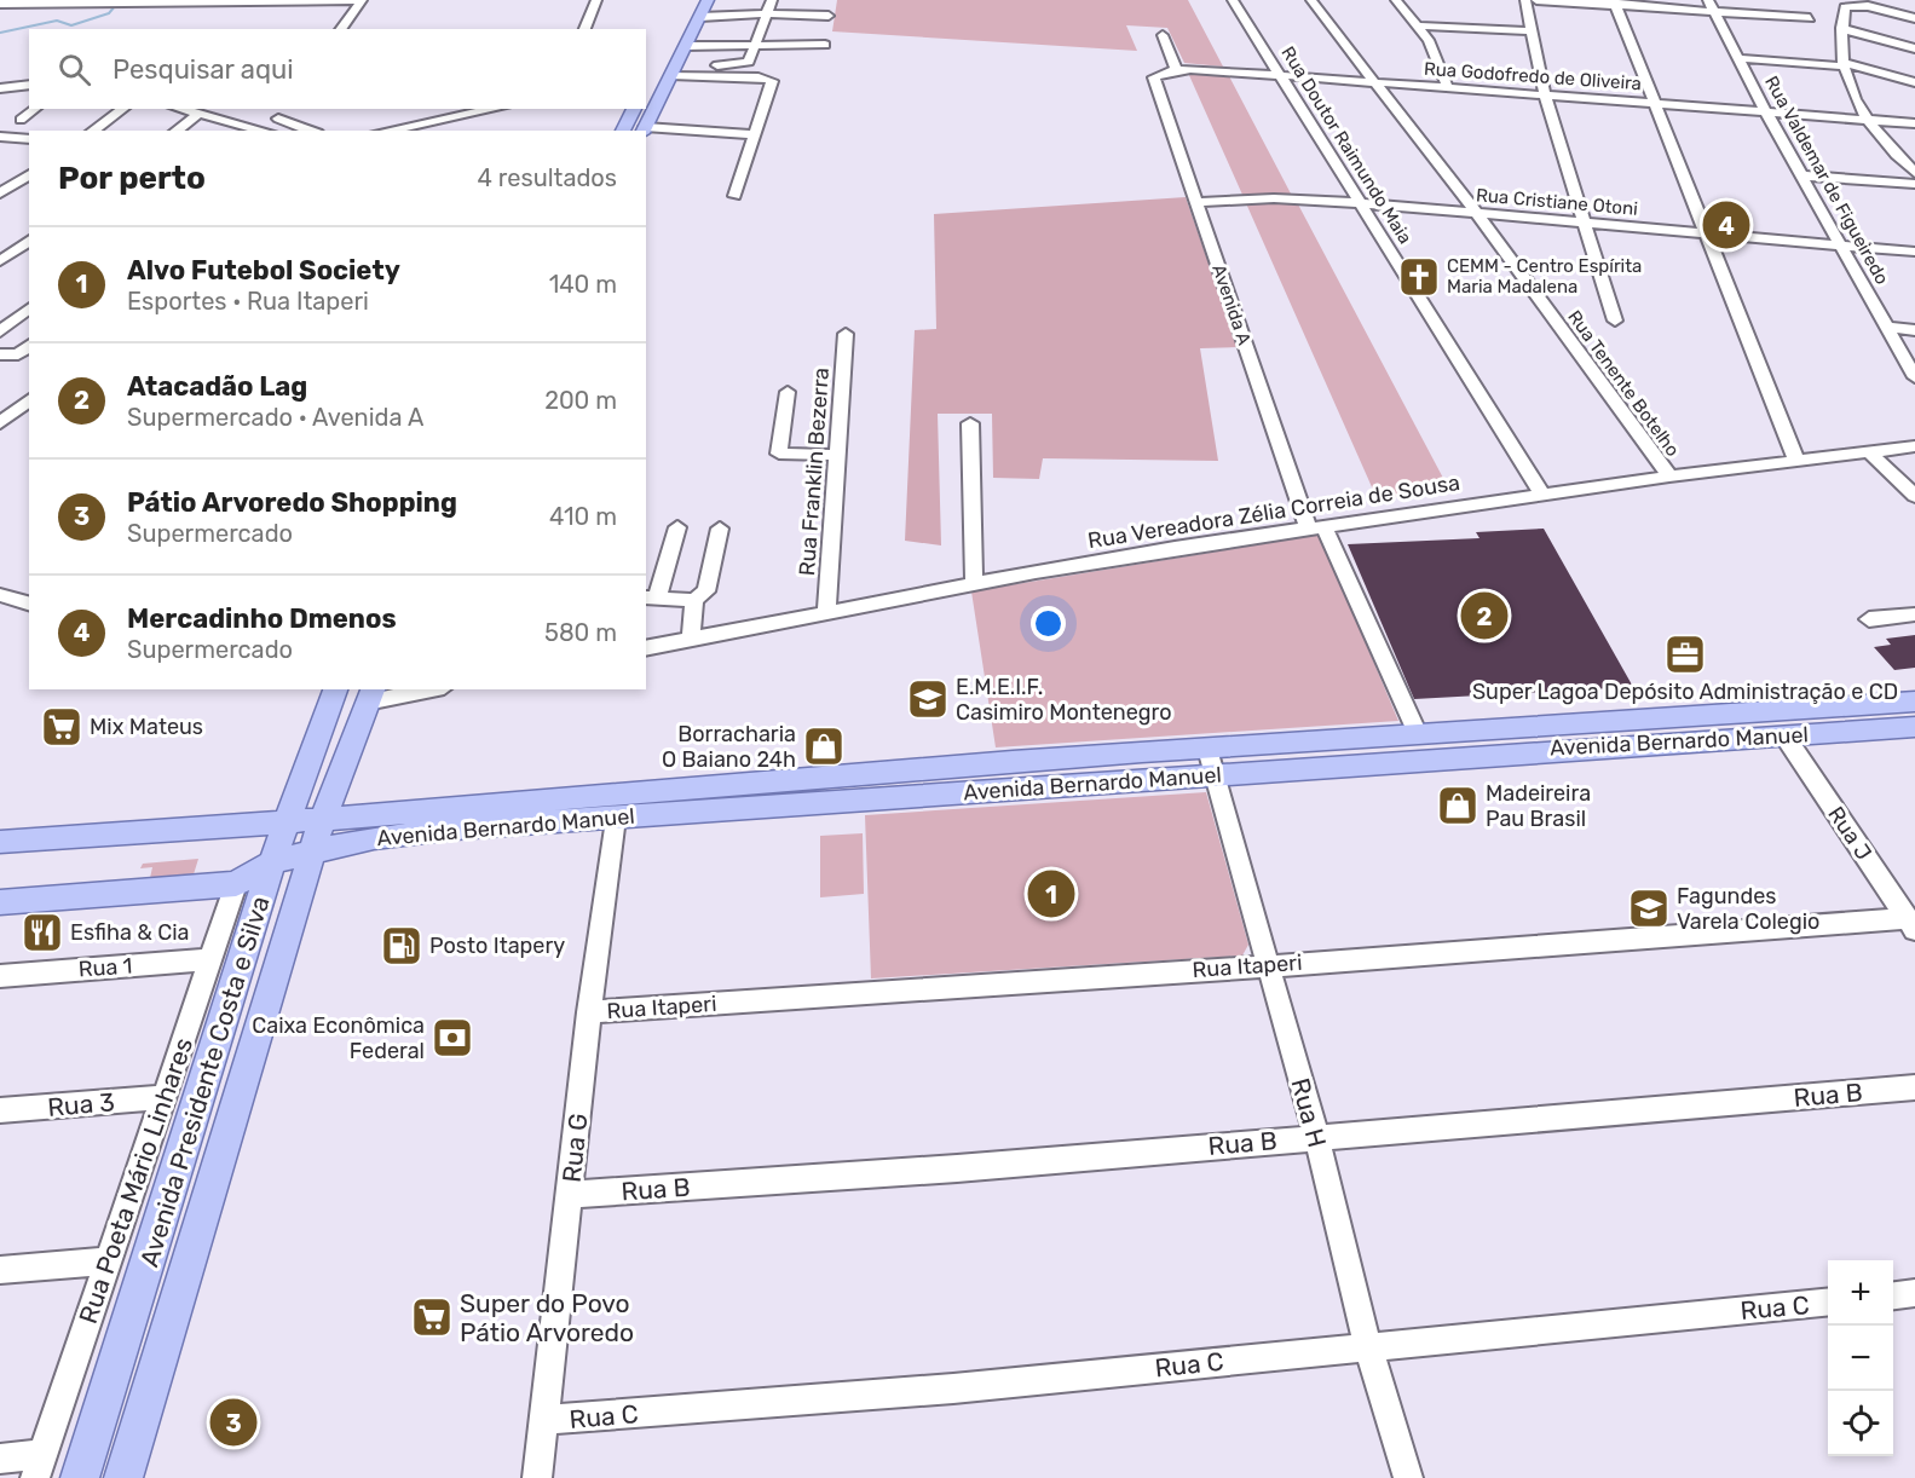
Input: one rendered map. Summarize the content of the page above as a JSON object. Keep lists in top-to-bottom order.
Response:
{
  "streets": {
    "main road": ["Avenida Bernardo Manuel", "Avenida Presidente Costa e Silva"],
    "street": [
      "Rua Godofredo de Oliveira",
      "Rua Doutor Raimundo Maia",
      "Rua Valdemar de Figueiredo",
      "Rua Cristiane Otoni",
      "Avenida A",
      "Rua Tenente Botelho",
      "Rua Franklin Bezerra",
      "Rua Vereadora Zélia Correia de Sousa",
      "Rua J",
      "Rua Itaperi",
      "Rua 1",
      "Rua B",
      "Rua 3",
      "Rua H",
      "Rua G",
      "Rua Poeta Mário Linhares",
      "Rua C"
    ]
  },
  "crossings": [
    ["Rua Godofredo de Oliveira", "Rua Doutor Raimundo Maia"],
    ["Rua Godofredo de Oliveira", "Rua Valdemar de Figueiredo"],
    ["Rua Godofredo de Oliveira", "Avenida A"],
    ["Rua Godofredo de Oliveira", "Rua Tenente Botelho"],
    ["Rua Doutor Raimundo Maia", "Rua Cristiane Otoni"],
    ["Rua Doutor Raimundo Maia", "Rua Vereadora Zélia Correia de Sousa"],
    ["Rua Valdemar de Figueiredo", "Rua Cristiane Otoni"],
    ["Rua Cristiane Otoni", "Avenida A"],
    ["Rua Cristiane Otoni", "Rua Tenente Botelho"],
    ["Avenida A", "Rua Vereadora Zélia Correia de Sousa"],
    ["Avenida A", "Avenida Bernardo Manuel"],
    ["Rua Tenente Botelho", "Rua Vereadora Zélia Correia de Sousa"],
    ["Rua Franklin Bezerra", "Rua Vereadora Zélia Correia de Sousa"],
    ["Avenida Bernardo Manuel", "Rua J"],
    ["Avenida Bernardo Manuel", "Avenida Presidente Costa e Silva"],
    ["Avenida Bernardo Manuel", "Rua H"],
    ["Avenida Bernardo Manuel", "Rua G"],
    ["Avenida Bernardo Manuel", "Rua Poeta Mário Linhares"],
    ["Rua J", "Rua Itaperi"],
    ["Rua Itaperi", "Rua H"],
    ["Rua Itaperi", "Rua G"],
    ["Rua 1", "Rua Poeta Mário Linhares"],
    ["Rua B", "Rua H"],
    ["Rua B", "Rua G"],
    ["Rua 3", "Rua Poeta Mário Linhares"],
    ["Rua H", "Rua C"],
    ["Rua G", "Rua C"]
  ],
  "places": {
    "church": ["CEMM - Centro Espírita Maria Madalena"],
    "office": ["Super Lagoa Depósito Administração e CD"],
    "school or university": ["E.M.E.I.F. Casimiro Montenegro", "Fagundes Varela Colegio"],
    "supermarket": ["Mix Mateus", "Super do Povo Pátio Arvoredo"],
    "shop": ["Borracharia O Baiano 24h", "Madeireira Pau Brasil"],
    "restaurant": ["Esfiha & Cia"],
    "fuel station": ["Posto Itapery"],
    "bank": ["Caixa Econômica Federal"]
  },
  "page": {
    "search": "Pesquisar aqui",
    "heading": ["Por perto", "4 resultados"],
    "pins": [
      "4",
      "2",
      "1",
      "3"
    ],
    "list": [
      {
        "mark": "1",
        "name": "Alvo Futebol Society",
        "note": "Esportes · Rua Itaperi",
        "value": "140 m"
      },
      {
        "mark": "2",
        "name": "Atacadão Lag",
        "note": "Supermercado · Avenida A",
        "value": "200 m"
      },
      {
        "mark": "3",
        "name": "Pátio Arvoredo Shopping",
        "note": "Supermercado",
        "value": "410 m"
      },
      {
        "mark": "4",
        "name": "Mercadinho Dmenos",
        "note": "Supermercado",
        "value": "580 m"
      }
    ],
    "map_buttons": ["+", "−"]
  }
}
